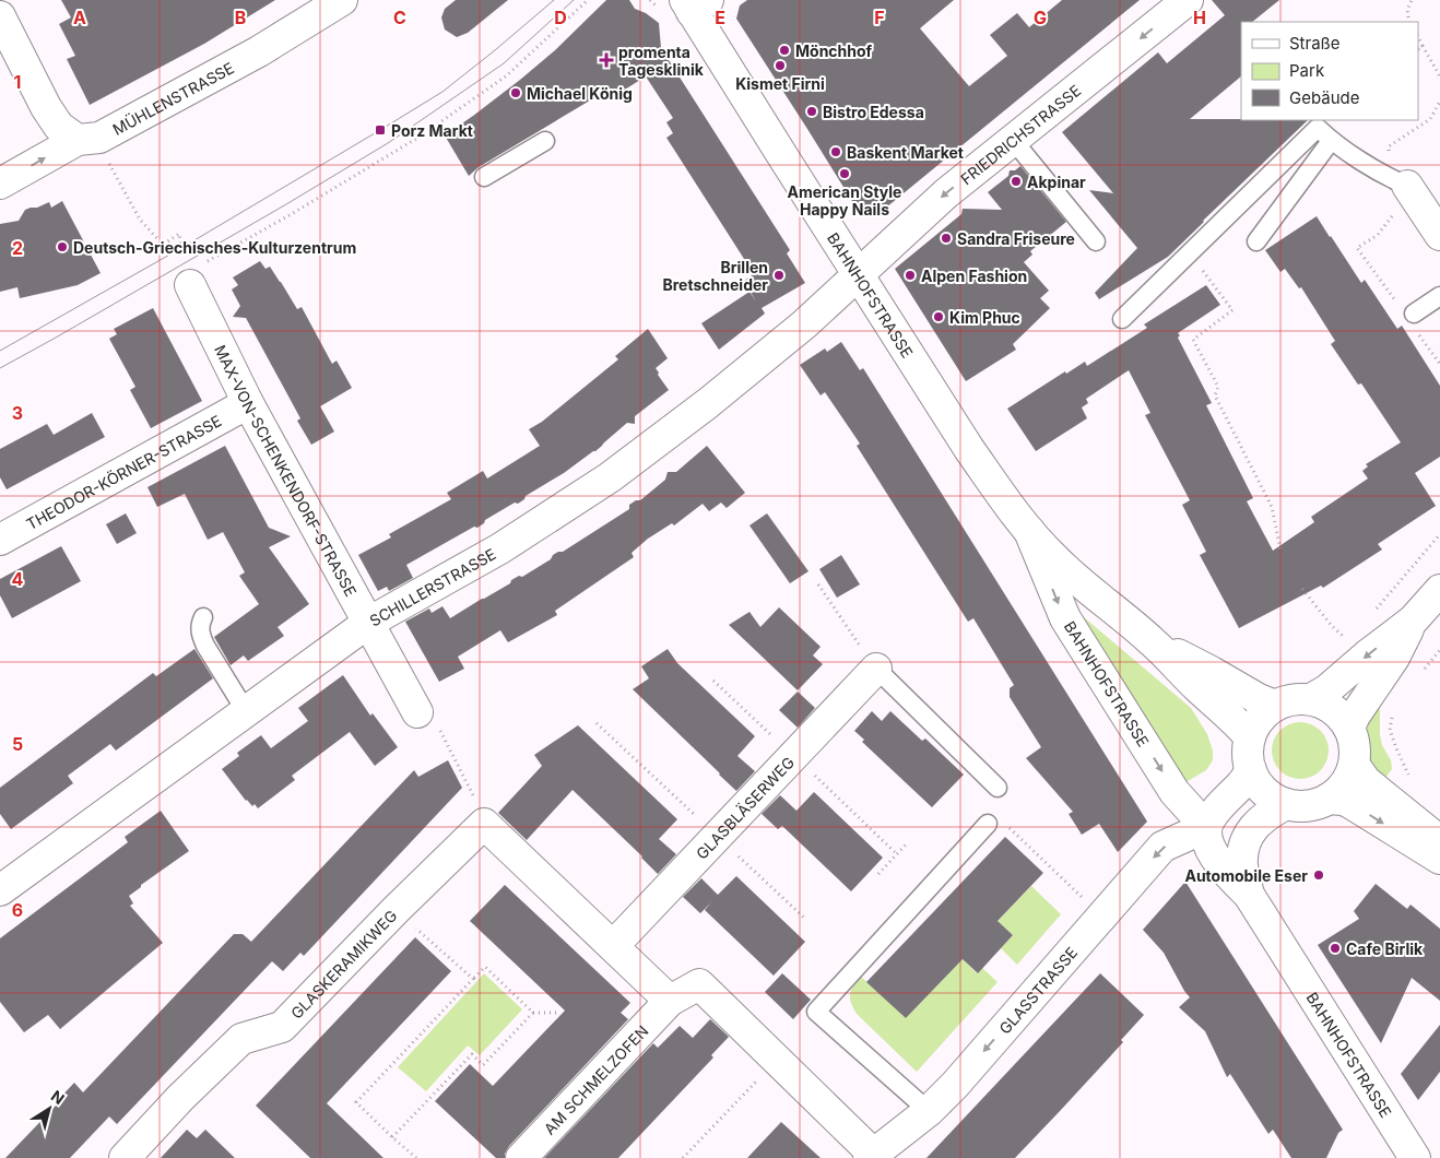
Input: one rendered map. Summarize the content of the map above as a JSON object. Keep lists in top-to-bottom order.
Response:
{
  "streets": {
    "street": [
      "MÜHLENSTRASSE",
      "FRIEDRICHSTRASSE",
      "BAHNHOFSTRASSE",
      "MAX-VON-SCHENKENDORF-STRASSE",
      "THEODOR-KÖRNER-STRASSE",
      "SCHILLERSTRASSE",
      "GLASBLÄSERWEG",
      "GLASKERAMIKWEG",
      "GLASSTRASSE",
      "AM SCHMELZOFEN"
    ]
  },
  "crossings": [
    ["FRIEDRICHSTRASSE", "BAHNHOFSTRASSE"],
    ["FRIEDRICHSTRASSE", "SCHILLERSTRASSE"],
    ["BAHNHOFSTRASSE", "SCHILLERSTRASSE"],
    ["BAHNHOFSTRASSE", "GLASSTRASSE"],
    ["MAX-VON-SCHENKENDORF-STRASSE", "THEODOR-KÖRNER-STRASSE"],
    ["MAX-VON-SCHENKENDORF-STRASSE", "SCHILLERSTRASSE"]
  ],
  "one_way": ["FRIEDRICHSTRASSE", "GLASSTRASSE"],
  "places": {
    "other": [
      "Mönchhof",
      "Kismet Firni",
      "Michael König",
      "Bistro Edessa",
      "Baskent Market",
      "American Style Happy Nails",
      "Akpinar",
      "Sandra Friseure",
      "Deutsch-Griechisches-Kulturzentrum",
      "Brillen Bretschneider",
      "Alpen Fashion",
      "Kim Phuc",
      "Automobile Eser",
      "Cafe Birlik"
    ],
    "health": ["promenta Tagesklinik"],
    "transit": ["Porz Markt"]
  },
  "legend": ["Straße", "Park", "Gebäude"],
  "north": "top right",
  "grid": {
    "columns": [
      "A",
      "B",
      "C",
      "D",
      "E",
      "F",
      "G",
      "H"
    ],
    "rows": [
      "1",
      "2",
      "3",
      "4",
      "5",
      "6"
    ]
  }
}
